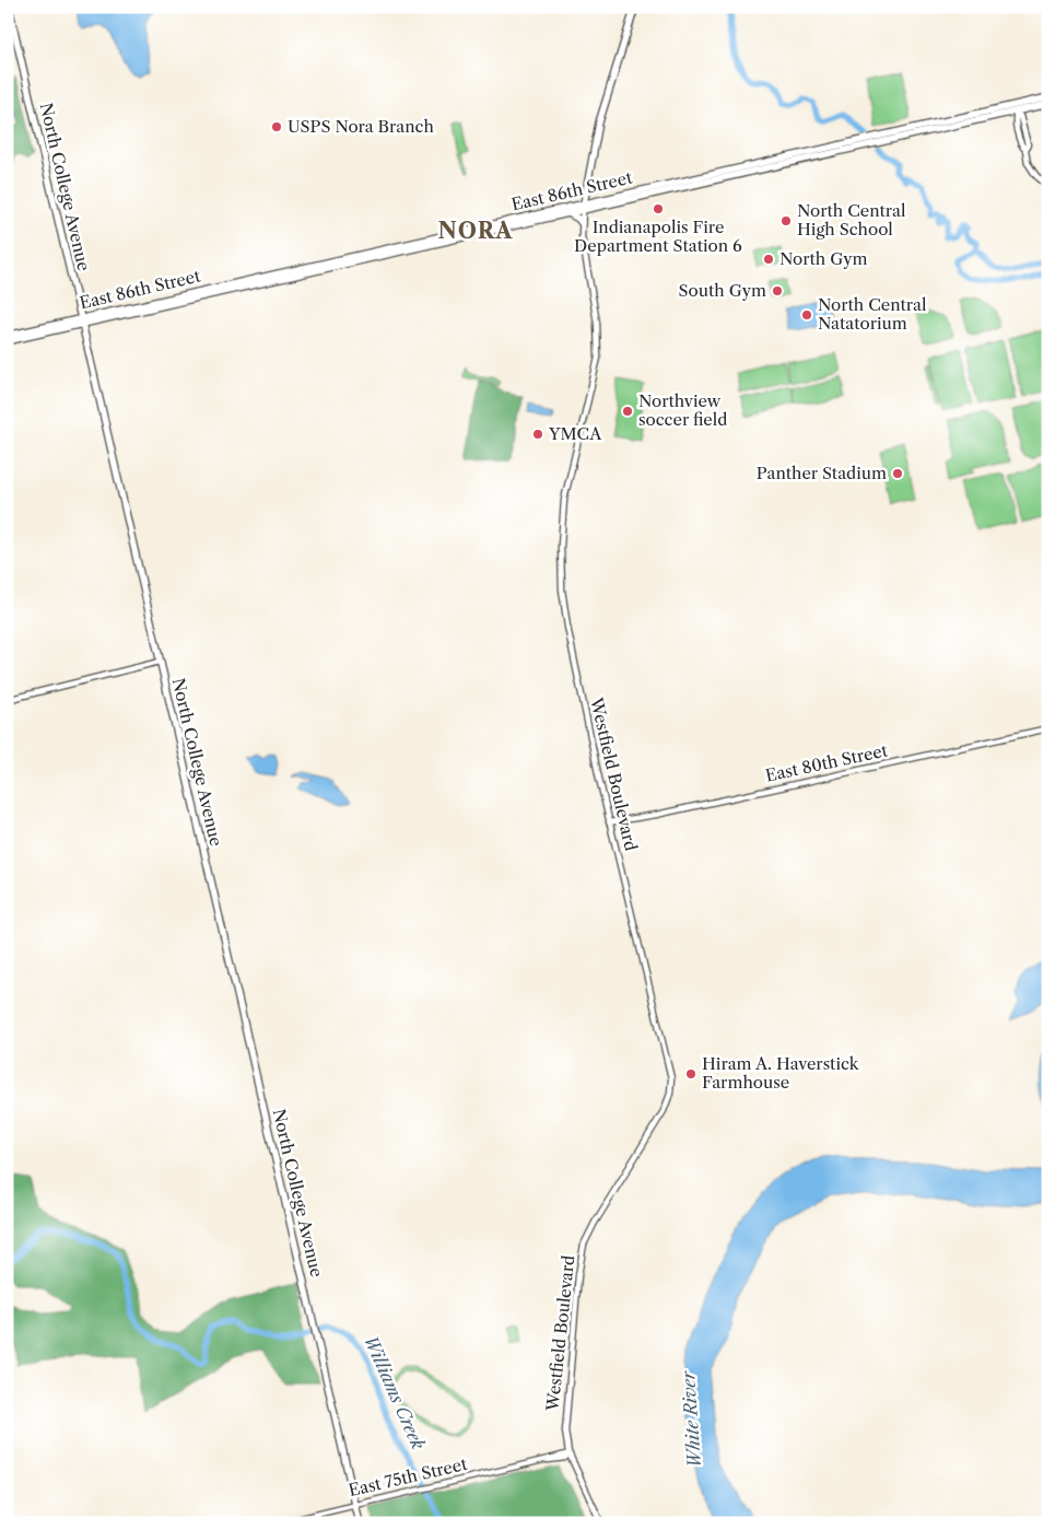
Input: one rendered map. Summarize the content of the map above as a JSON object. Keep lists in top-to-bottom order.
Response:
{
  "streets": {
    "main road": ["North College Avenue", "East 86th Street", "Westfield Boulevard"],
    "street": ["East 80th Street", "East 75th Street"]
  },
  "crossings": [
    ["North College Avenue", "East 86th Street"],
    ["North College Avenue", "East 75th Street"],
    ["East 86th Street", "Westfield Boulevard"],
    ["East 80th Street", "Westfield Boulevard"],
    ["Westfield Boulevard", "East 75th Street"]
  ],
  "districts": ["NORA"],
  "water": ["Williams Creek", "White River"],
  "places": [
    "USPS Nora Branch",
    "Indianapolis Fire Department Station 6",
    "North Central High School",
    "North Gym",
    "South Gym",
    "North Central Natatorium",
    "Northview soccer field",
    "YMCA",
    "Panther Stadium",
    "Hiram A. Haverstick Farmhouse"
  ]
}
